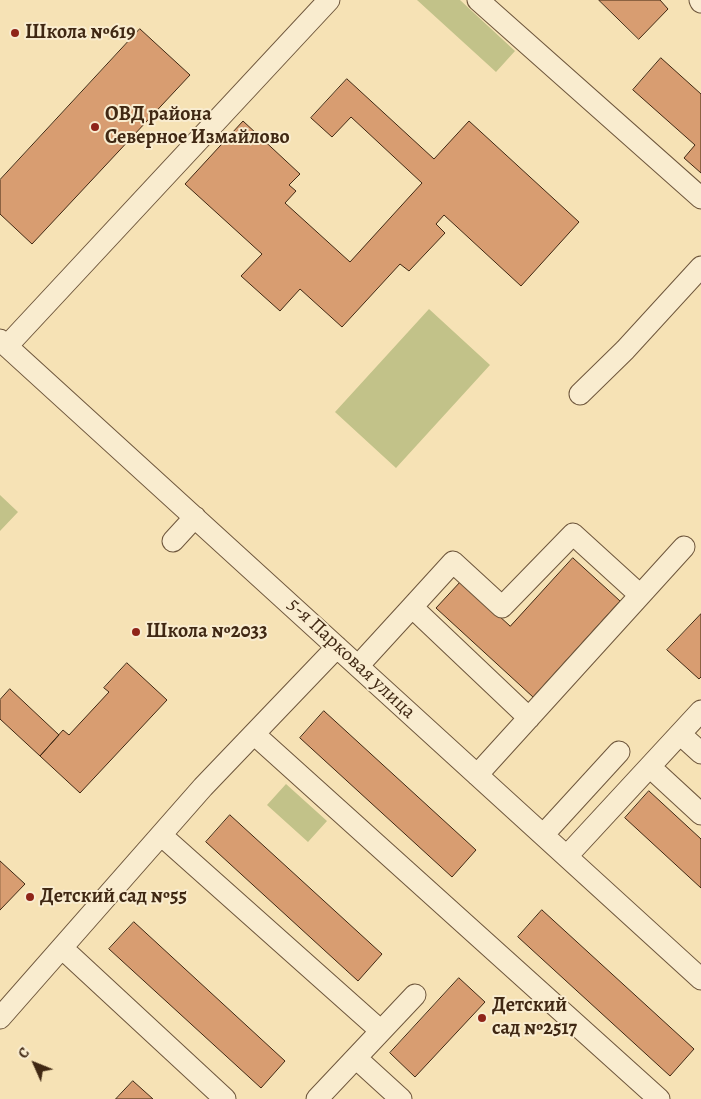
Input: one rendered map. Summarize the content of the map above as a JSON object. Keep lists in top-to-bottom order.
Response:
{
  "streets": {
    "street": ["5-я Парковая улица"]
  },
  "places": [
    "Школа №619",
    "ОВД района Северное Измайлово",
    "Школа №2033",
    "Детский сад №55",
    "Детский сад №2517"
  ],
  "north": "top left"
}
